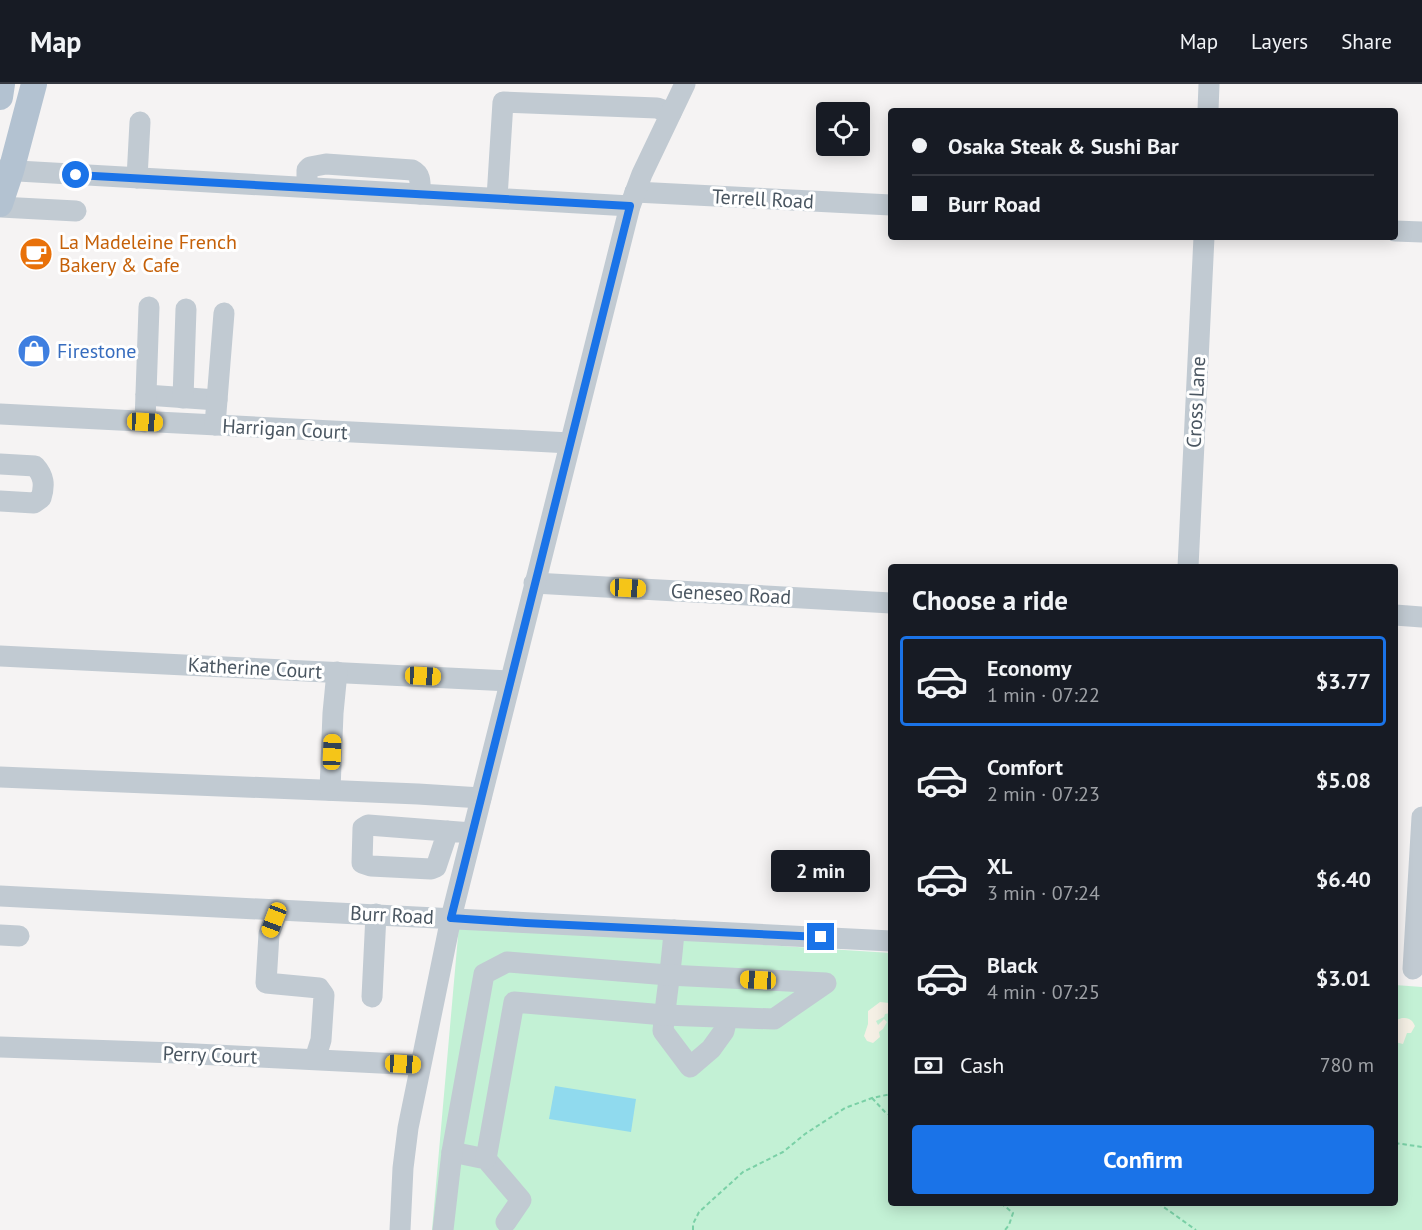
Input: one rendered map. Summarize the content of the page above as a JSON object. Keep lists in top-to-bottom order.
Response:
{
  "streets": {
    "street": [
      "Terrell Road",
      "Cross Lane",
      "Harrigan Court",
      "Geneseo Road",
      "Katherine Court",
      "Burr Road",
      "Perry Court"
    ]
  },
  "places": {
    "cafe": ["La Madeleine French Bakery & Cafe"],
    "shop": ["Firestone"]
  },
  "page": {
    "header": "Map",
    "nav": ["Map", "Layers", "Share"],
    "banner": ["Osaka Steak & Sushi Bar", "Burr Road"],
    "heading": "Choose a ride",
    "list": [
      {
        "name": "Economy",
        "note": "1 min · 07:22",
        "value": "$3.77"
      },
      {
        "name": "Comfort",
        "note": "2 min · 07:23",
        "value": "$5.08"
      },
      {
        "name": "XL",
        "note": "3 min · 07:24",
        "value": "$6.40"
      },
      {
        "name": "Black",
        "note": "4 min · 07:25",
        "value": "$3.01"
      }
    ],
    "bubble": "2 min",
    "pay": ["Cash", "780 m"],
    "buttons": "Confirm"
  }
}
